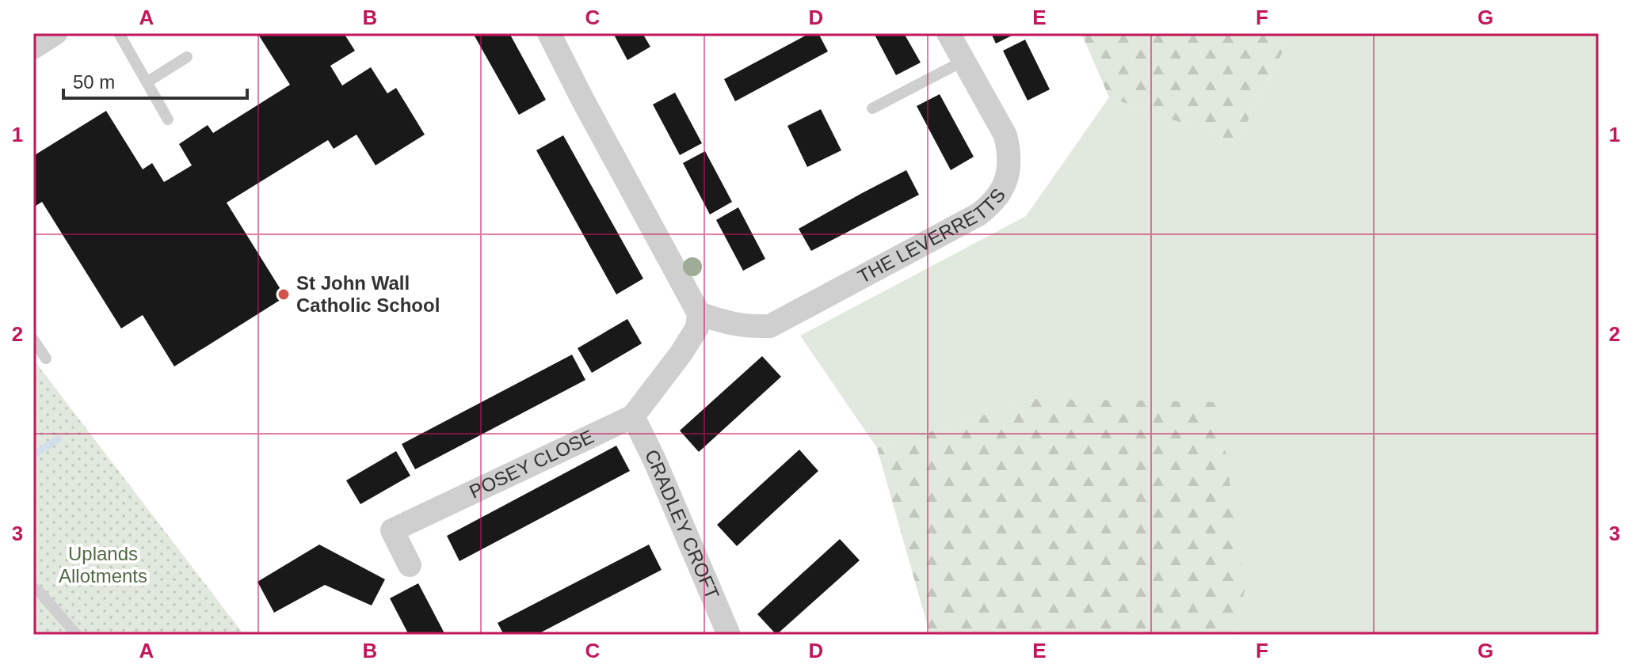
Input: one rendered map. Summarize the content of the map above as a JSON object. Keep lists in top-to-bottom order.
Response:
{
  "streets": {
    "street": ["THE LEVERRETTS", "POSEY CLOSE", "CRADLEY CROFT"]
  },
  "crossings": [
    ["THE LEVERRETTS", "POSEY CLOSE"],
    ["POSEY CLOSE", "CRADLEY CROFT"]
  ],
  "parks": ["Uplands Allotments"],
  "places": ["St John Wall Catholic School"],
  "scale_bar": "50 m",
  "grid": {
    "columns": [
      "A",
      "B",
      "C",
      "D",
      "E",
      "F",
      "G"
    ],
    "rows": ["1", "2", "3"]
  }
}
